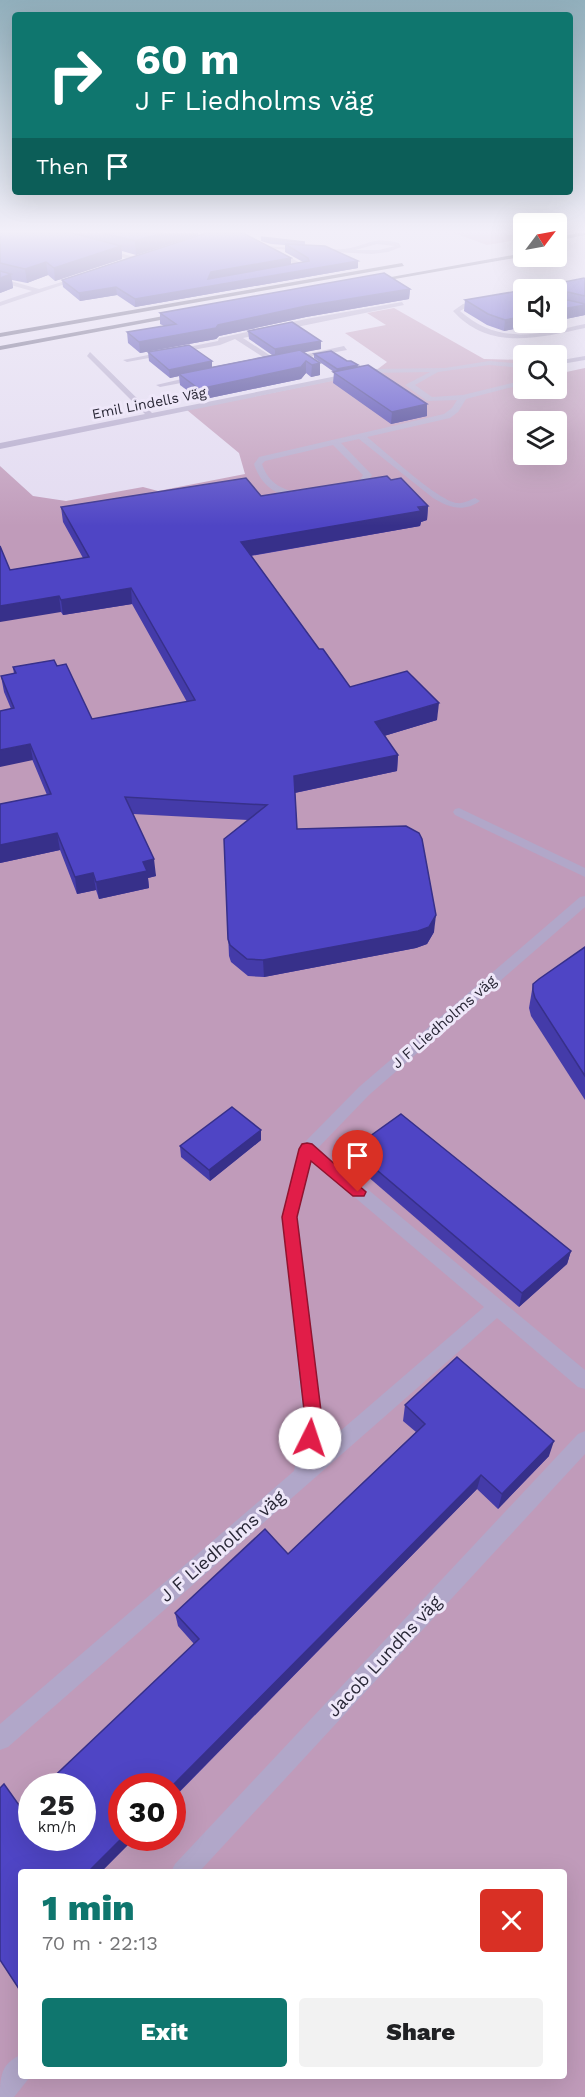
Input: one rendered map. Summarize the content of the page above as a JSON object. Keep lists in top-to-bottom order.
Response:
{
  "streets": {
    "street": ["Emil Lindells Väg", "J F Liedholms väg", "Jacob Lundhs väg"]
  },
  "north": "top right",
  "page": {
    "turn": ["60 m", "J F Liedholms väg"],
    "then": "Then",
    "speed": "25 km/h",
    "limit": "30",
    "heading": ["1 min", "70 m · 22:13"],
    "buttons": ["Exit", "Share"]
  }
}
